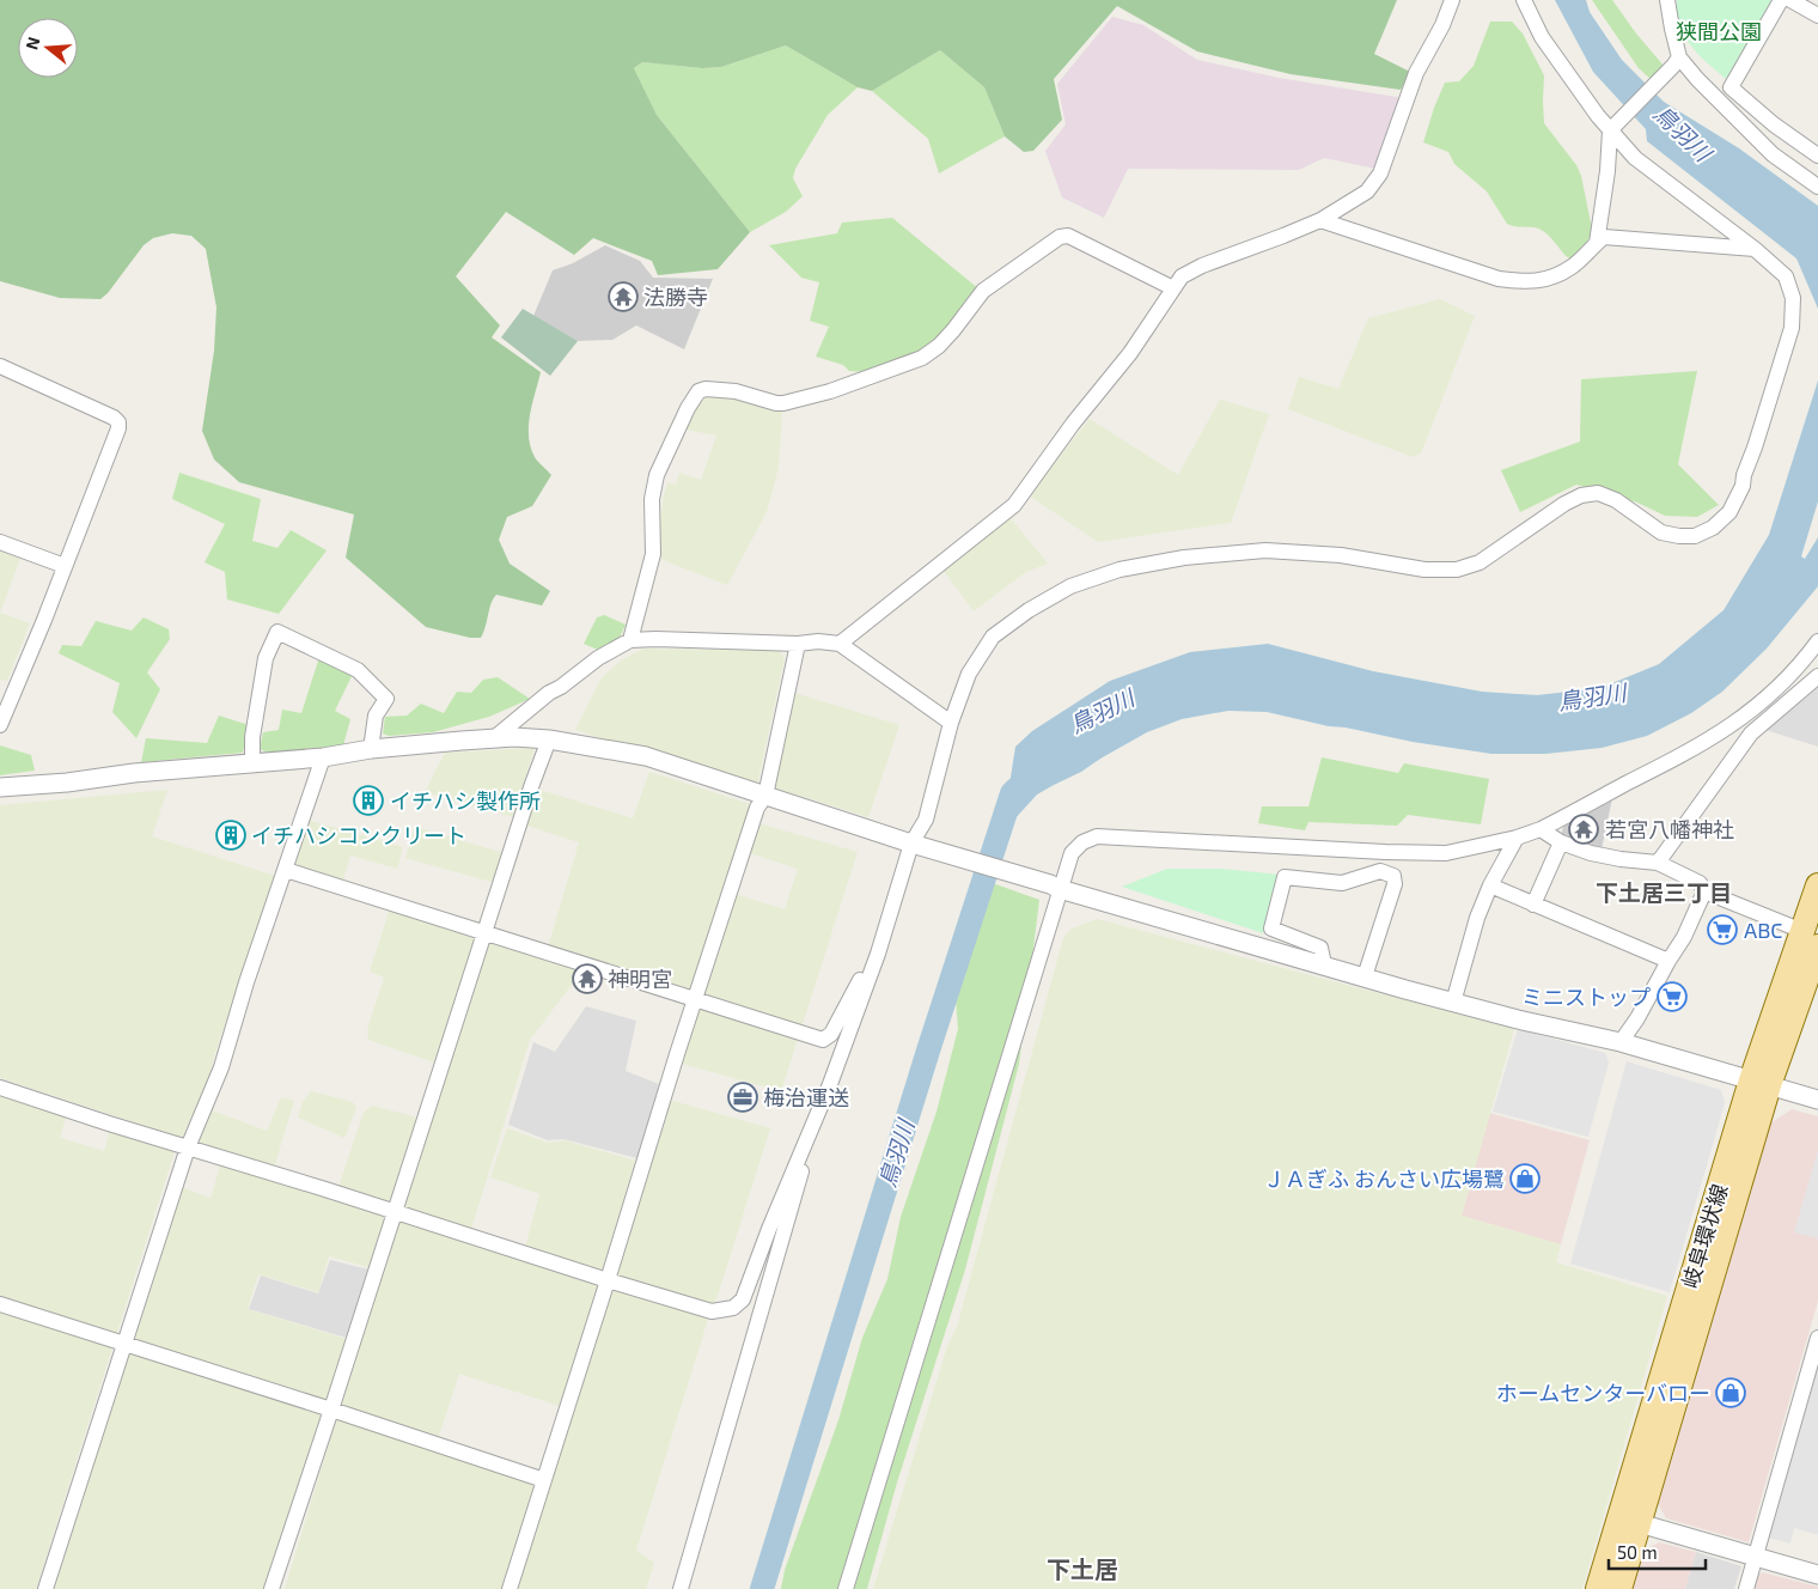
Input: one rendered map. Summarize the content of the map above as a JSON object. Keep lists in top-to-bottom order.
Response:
{
  "streets": {
    "main road": ["岐阜環状線"]
  },
  "districts": ["下土居三丁目", "下土居"],
  "water": ["鳥羽川"],
  "parks": ["狭間公園"],
  "places": {
    "temple": ["法勝寺", "若宮八幡神社", "神明宮"],
    "building": ["イチハシ製作所", "イチハシコンクリート"],
    "supermarket": ["ABC", "ミニストップ"],
    "office": ["梅治運送"],
    "shop": ["ＪＡぎふ おんさい広場鷺", "ホームセンターバロー"]
  },
  "scale_bar": "50 m",
  "north": "left"
}
